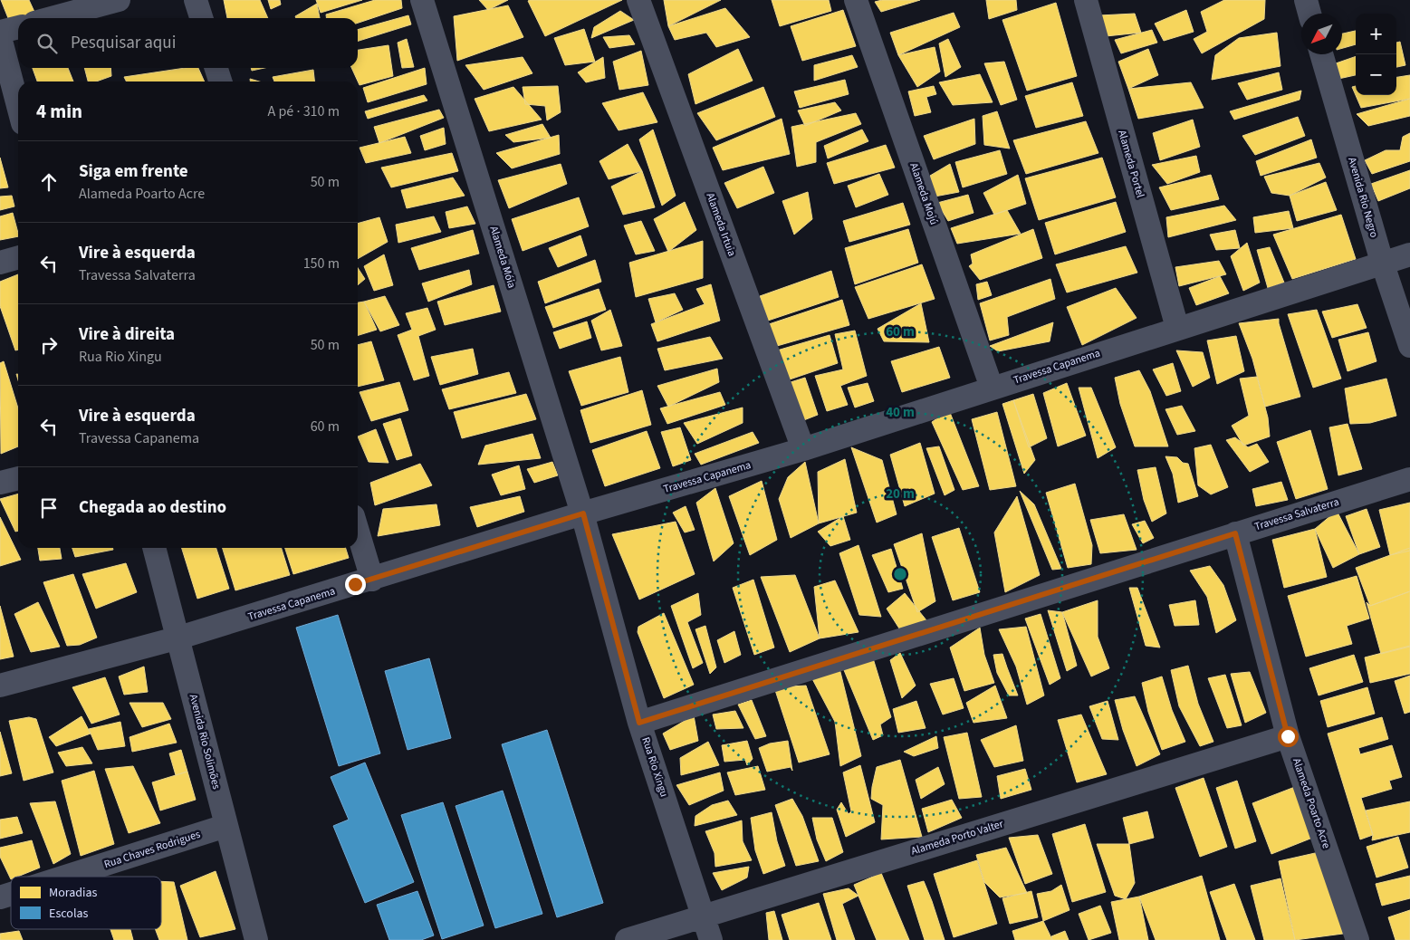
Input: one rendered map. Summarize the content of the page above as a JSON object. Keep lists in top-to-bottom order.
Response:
{
  "streets": {
    "street": [
      "Alameda Portel",
      "Alameda Mojú",
      "Avenida Rio Negro",
      "Alameda Irtuia",
      "Alameda Móia",
      "Travessa Capanema",
      "Travessa Salvaterra",
      "Avenida Rio Solimões",
      "Rua Rio Xingu",
      "Alameda Poarto Acre",
      "Alameda Porto Valter",
      "Rua Chaves Rodrigues"
    ]
  },
  "crossings": [
    ["Alameda Portel", "Travessa Capanema"],
    ["Alameda Mojú", "Travessa Capanema"],
    ["Avenida Rio Negro", "Travessa Capanema"],
    ["Alameda Irtuia", "Travessa Capanema"],
    ["Alameda Móia", "Travessa Capanema"],
    ["Alameda Móia", "Rua Rio Xingu"],
    ["Travessa Capanema", "Avenida Rio Solimões"],
    ["Travessa Capanema", "Rua Rio Xingu"],
    ["Travessa Salvaterra", "Rua Rio Xingu"],
    ["Travessa Salvaterra", "Alameda Poarto Acre"],
    ["Avenida Rio Solimões", "Rua Chaves Rodrigues"],
    ["Rua Rio Xingu", "Alameda Porto Valter"],
    ["Alameda Poarto Acre", "Alameda Porto Valter"]
  ],
  "legend": ["Moradias", "Escolas"],
  "north": "bottom left",
  "page": {
    "map_buttons": ["+", "−"],
    "search": "Pesquisar aqui",
    "heading": ["4 min", "A pé · 310 m"],
    "list": [
      ["Siga em frente", "Alameda Poarto Acre", "50 m"],
      ["Vire à esquerda", "Travessa Salvaterra", "150 m"],
      ["Vire à direita", "Rua Rio Xingu", "50 m"],
      ["Vire à esquerda", "Travessa Capanema", "60 m"],
      "Chegada ao destino"
    ]
  },
  "rings": ["60 m", "40 m", "20 m"]
}
